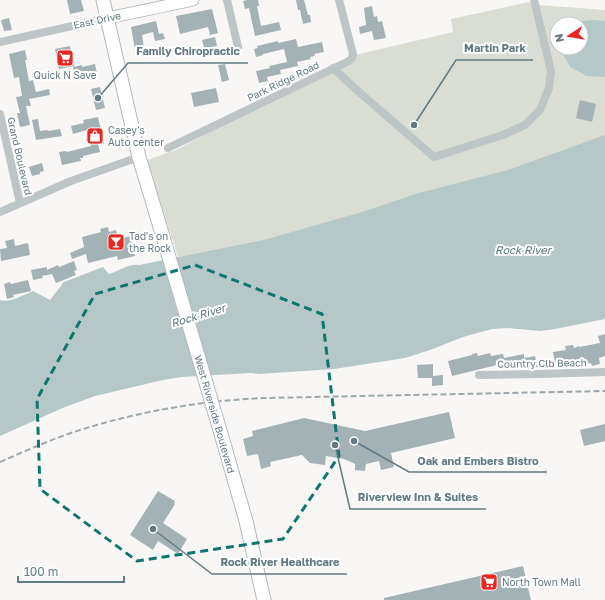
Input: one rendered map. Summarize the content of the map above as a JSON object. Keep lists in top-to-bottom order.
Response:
{
  "streets": {
    "main road": ["West Riverside Boulevard"],
    "street": [
      "East Drive",
      "Park Ridge Road",
      "Grand Boulevard",
      "Country Clb Beach"
    ]
  },
  "crossings": [
    ["East Drive", "West Riverside Boulevard"]
  ],
  "water": ["Rock River"],
  "places": {
    "supermarket": ["Quick N Save", "North Town Mall"],
    "other": [
      "Family Chiropractic",
      "Martin Park",
      "Oak and Embers Bistro",
      "Riverview Inn & Suites",
      "Rock River Healthcare"
    ],
    "shop": ["Casey's Auto center"],
    "bar": ["Tad's on the Rock"]
  },
  "scale_bar": "100 m",
  "north": "left"
}
